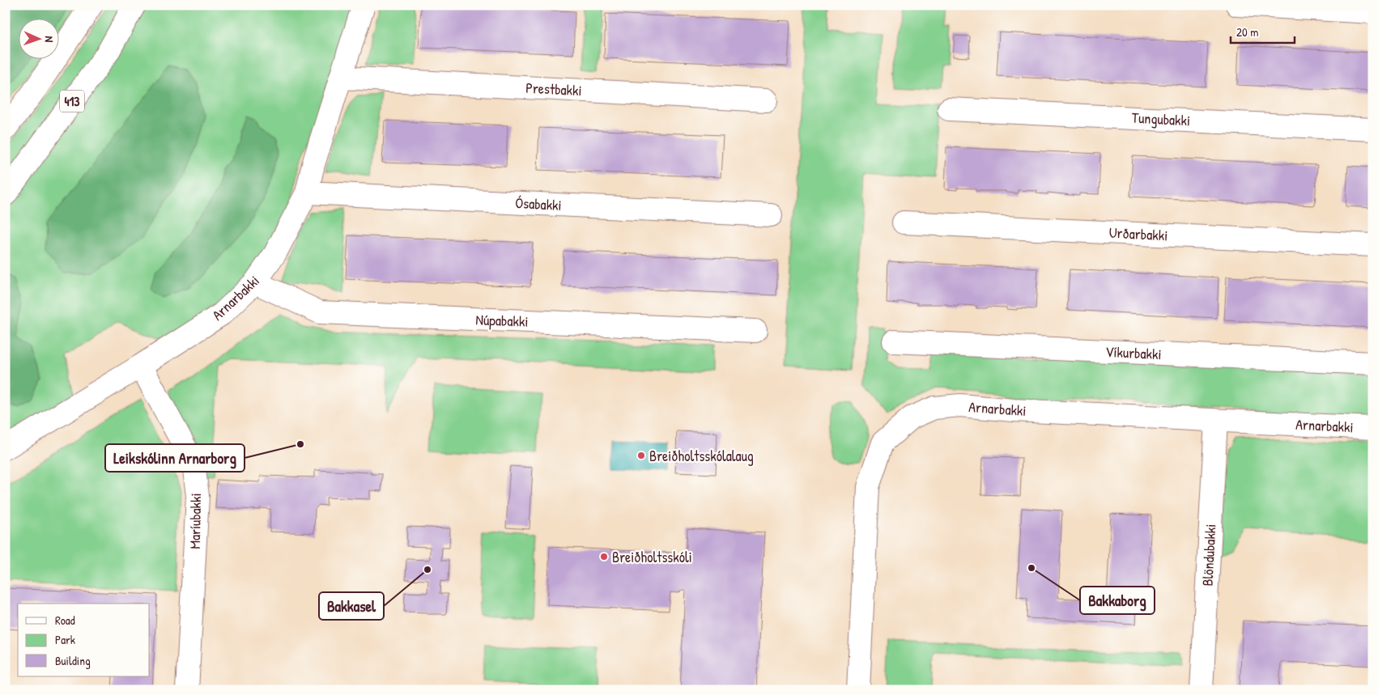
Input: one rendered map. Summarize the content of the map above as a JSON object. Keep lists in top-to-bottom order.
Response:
{
  "streets": {
    "street": [
      "Prestbakki",
      "413",
      "Tungubakki",
      "Ósabakki",
      "Urðarbakki",
      "Arnarbakki",
      "Núpabakki",
      "Víkurbakki",
      "Maríubakki",
      "Blöndubakki"
    ]
  },
  "crossings": [
    ["Prestbakki", "Arnarbakki"],
    ["Ósabakki", "Arnarbakki"],
    ["Arnarbakki", "Núpabakki"],
    ["Arnarbakki", "Maríubakki"],
    ["Arnarbakki", "Blöndubakki"]
  ],
  "places": [
    "Leikskólinn Arnarborg",
    "Breiðholtsskólalaug",
    "Breiðholtsskóli",
    "Bakkaborg",
    "Bakkasel"
  ],
  "legend": ["Road", "Park", "Building"],
  "scale_bar": "20 m",
  "north": "right"
}
